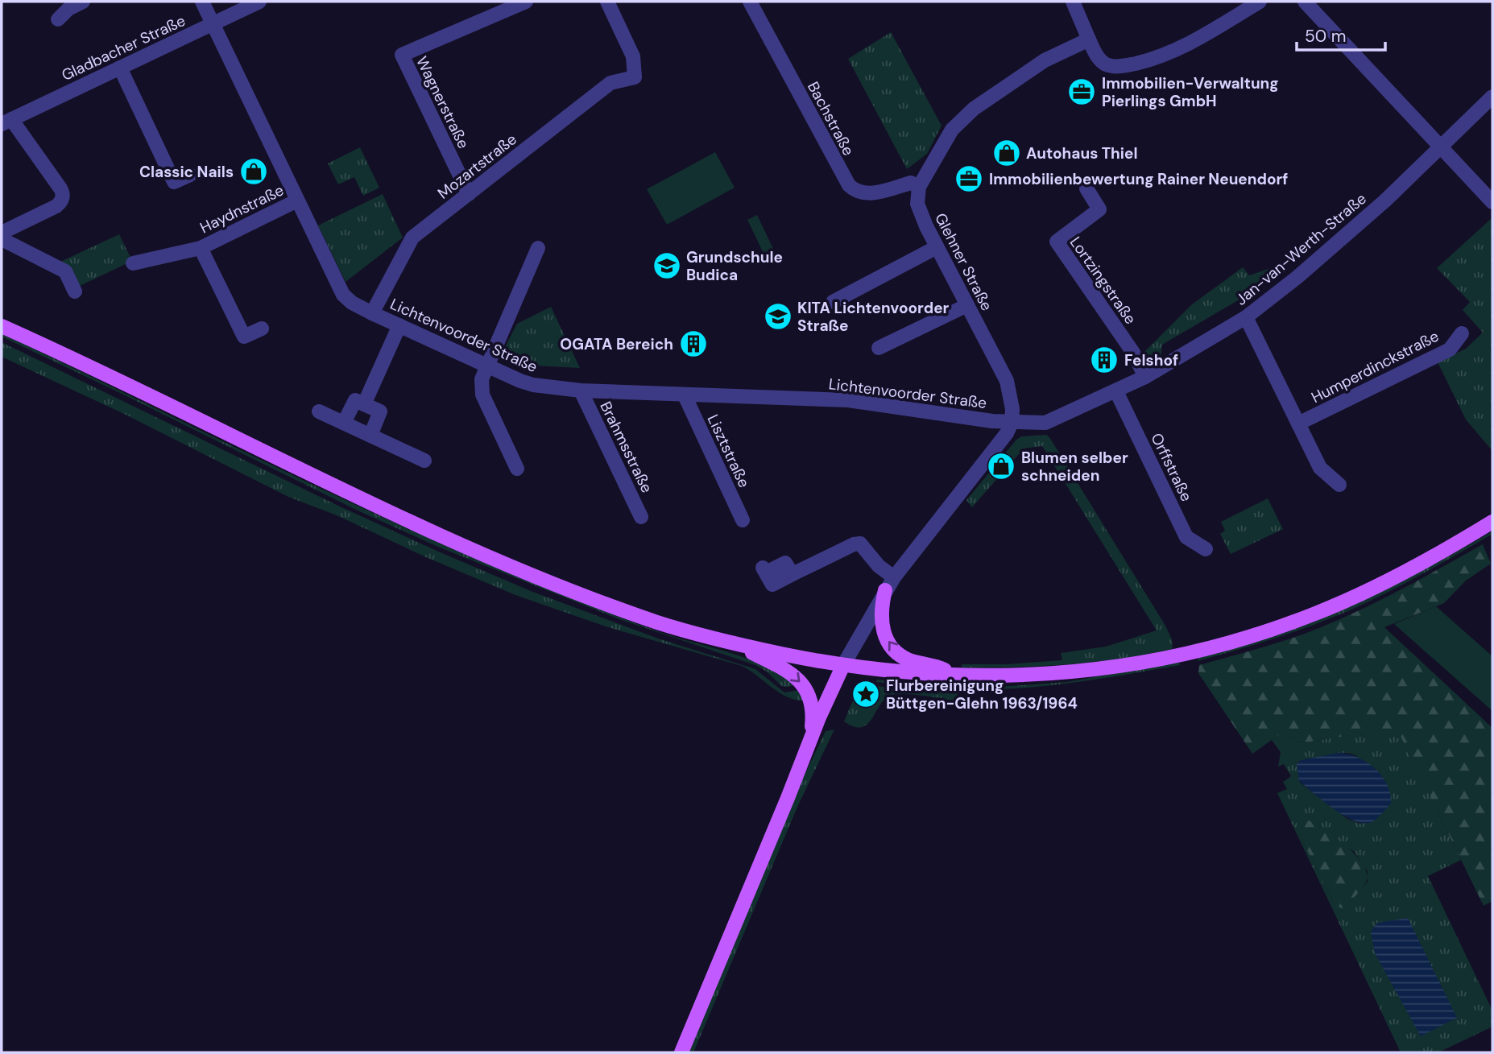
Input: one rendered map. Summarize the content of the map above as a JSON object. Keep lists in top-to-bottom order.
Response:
{
  "streets": {
    "street": [
      "Gladbacher Straße",
      "Wagnerstraße",
      "Bachstraße",
      "Mozartstraße",
      "Haydnstraße",
      "Jan-van-Werth-Straße",
      "Glehner Straße",
      "Lortzingstraße",
      "Lichtenvoorder Straße",
      "Humperdinckstraße",
      "Brahmsstraße",
      "Lisztstraße",
      "Orffstraße"
    ]
  },
  "crossings": [
    ["Gladbacher Straße", "Lichtenvoorder Straße"],
    ["Wagnerstraße", "Mozartstraße"],
    ["Bachstraße", "Glehner Straße"],
    ["Mozartstraße", "Lichtenvoorder Straße"],
    ["Haydnstraße", "Lichtenvoorder Straße"],
    ["Jan-van-Werth-Straße", "Glehner Straße"],
    ["Jan-van-Werth-Straße", "Lortzingstraße"],
    ["Jan-van-Werth-Straße", "Lichtenvoorder Straße"],
    ["Jan-van-Werth-Straße", "Orffstraße"],
    ["Glehner Straße", "Lichtenvoorder Straße"],
    ["Lichtenvoorder Straße", "Brahmsstraße"],
    ["Lichtenvoorder Straße", "Lisztstraße"]
  ],
  "places": {
    "office": ["Immobilien-Verwaltung Pierlings GmbH", "Immobilienbewertung Rainer Neuendorf"],
    "shop": ["Autohaus Thiel", "Classic Nails", "Blumen selber schneiden"],
    "school or university": ["Grundschule Budica", "KITA Lichtenvoorder Straße"],
    "building": ["OGATA Bereich", "Felshof"],
    "place": ["Flurbereinigung Büttgen-Glehn 1963/1964"]
  },
  "scale_bar": "50 m"
}
